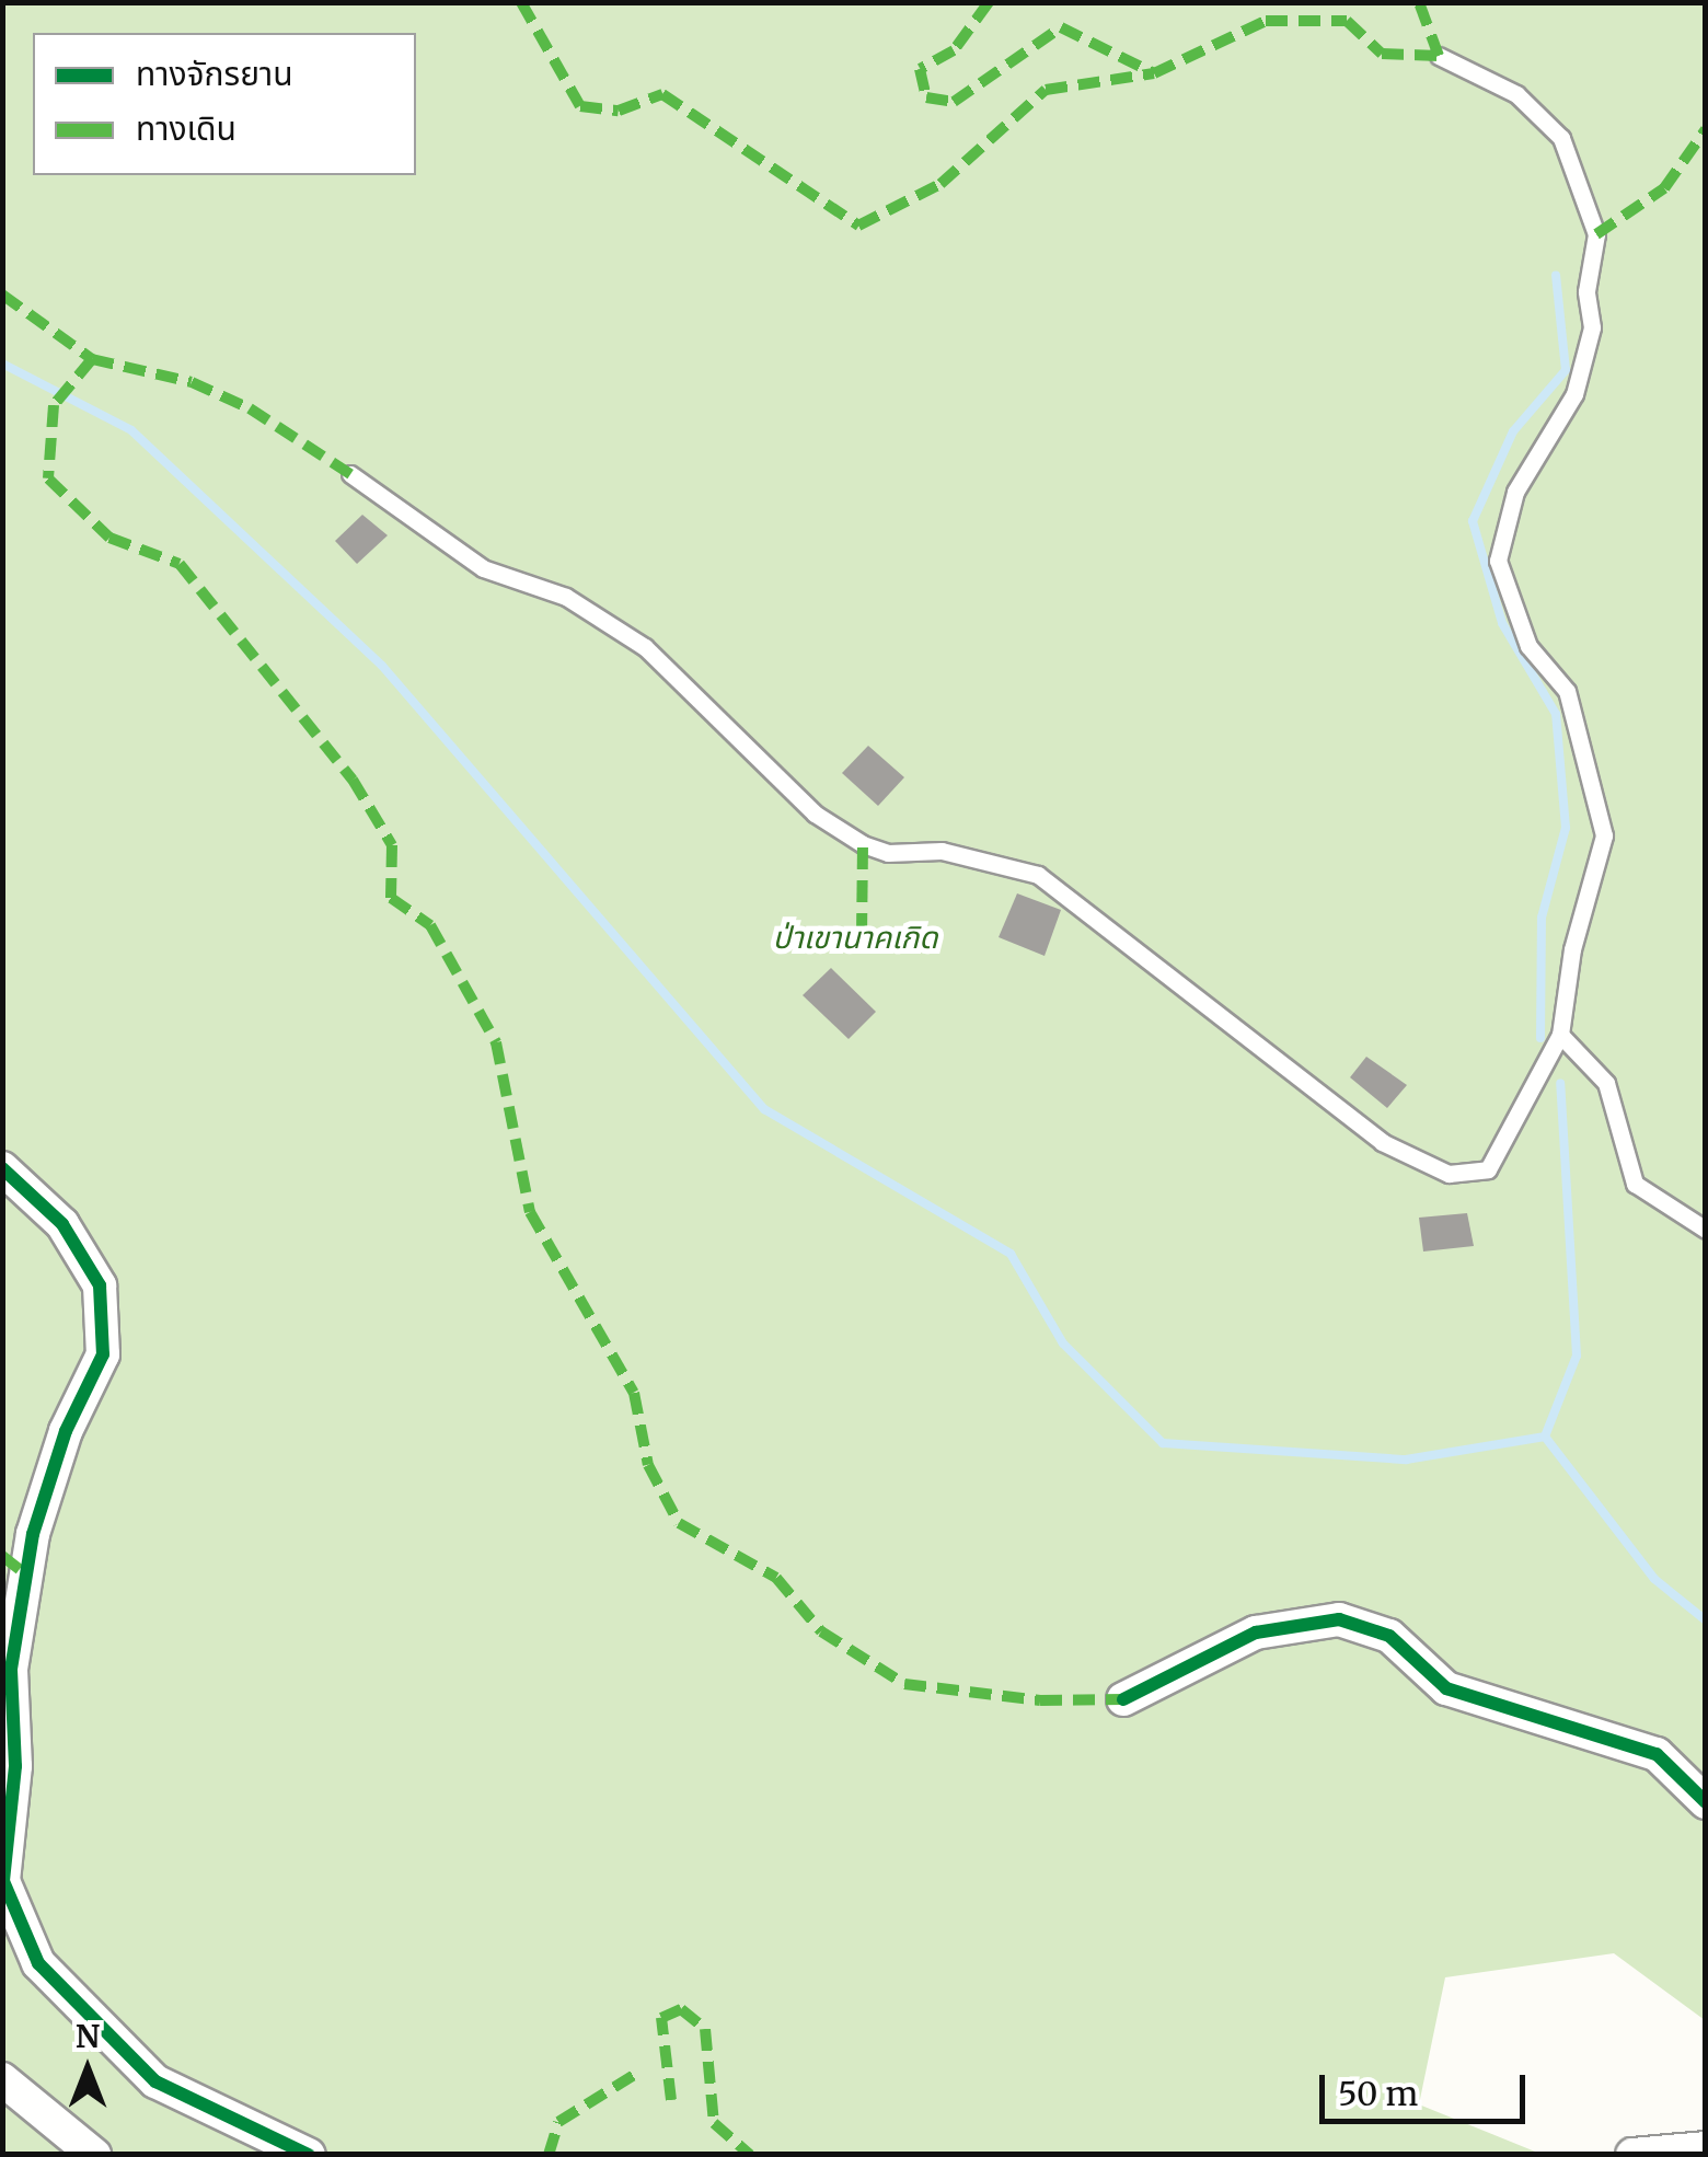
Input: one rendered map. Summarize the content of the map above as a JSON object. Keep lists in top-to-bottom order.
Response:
{
  "parks": ["ป่าเขานาคเกิด"],
  "legend": ["ทางจักรยาน", "ทางเดิน"],
  "scale_bar": "50 m",
  "north": "top"
}
